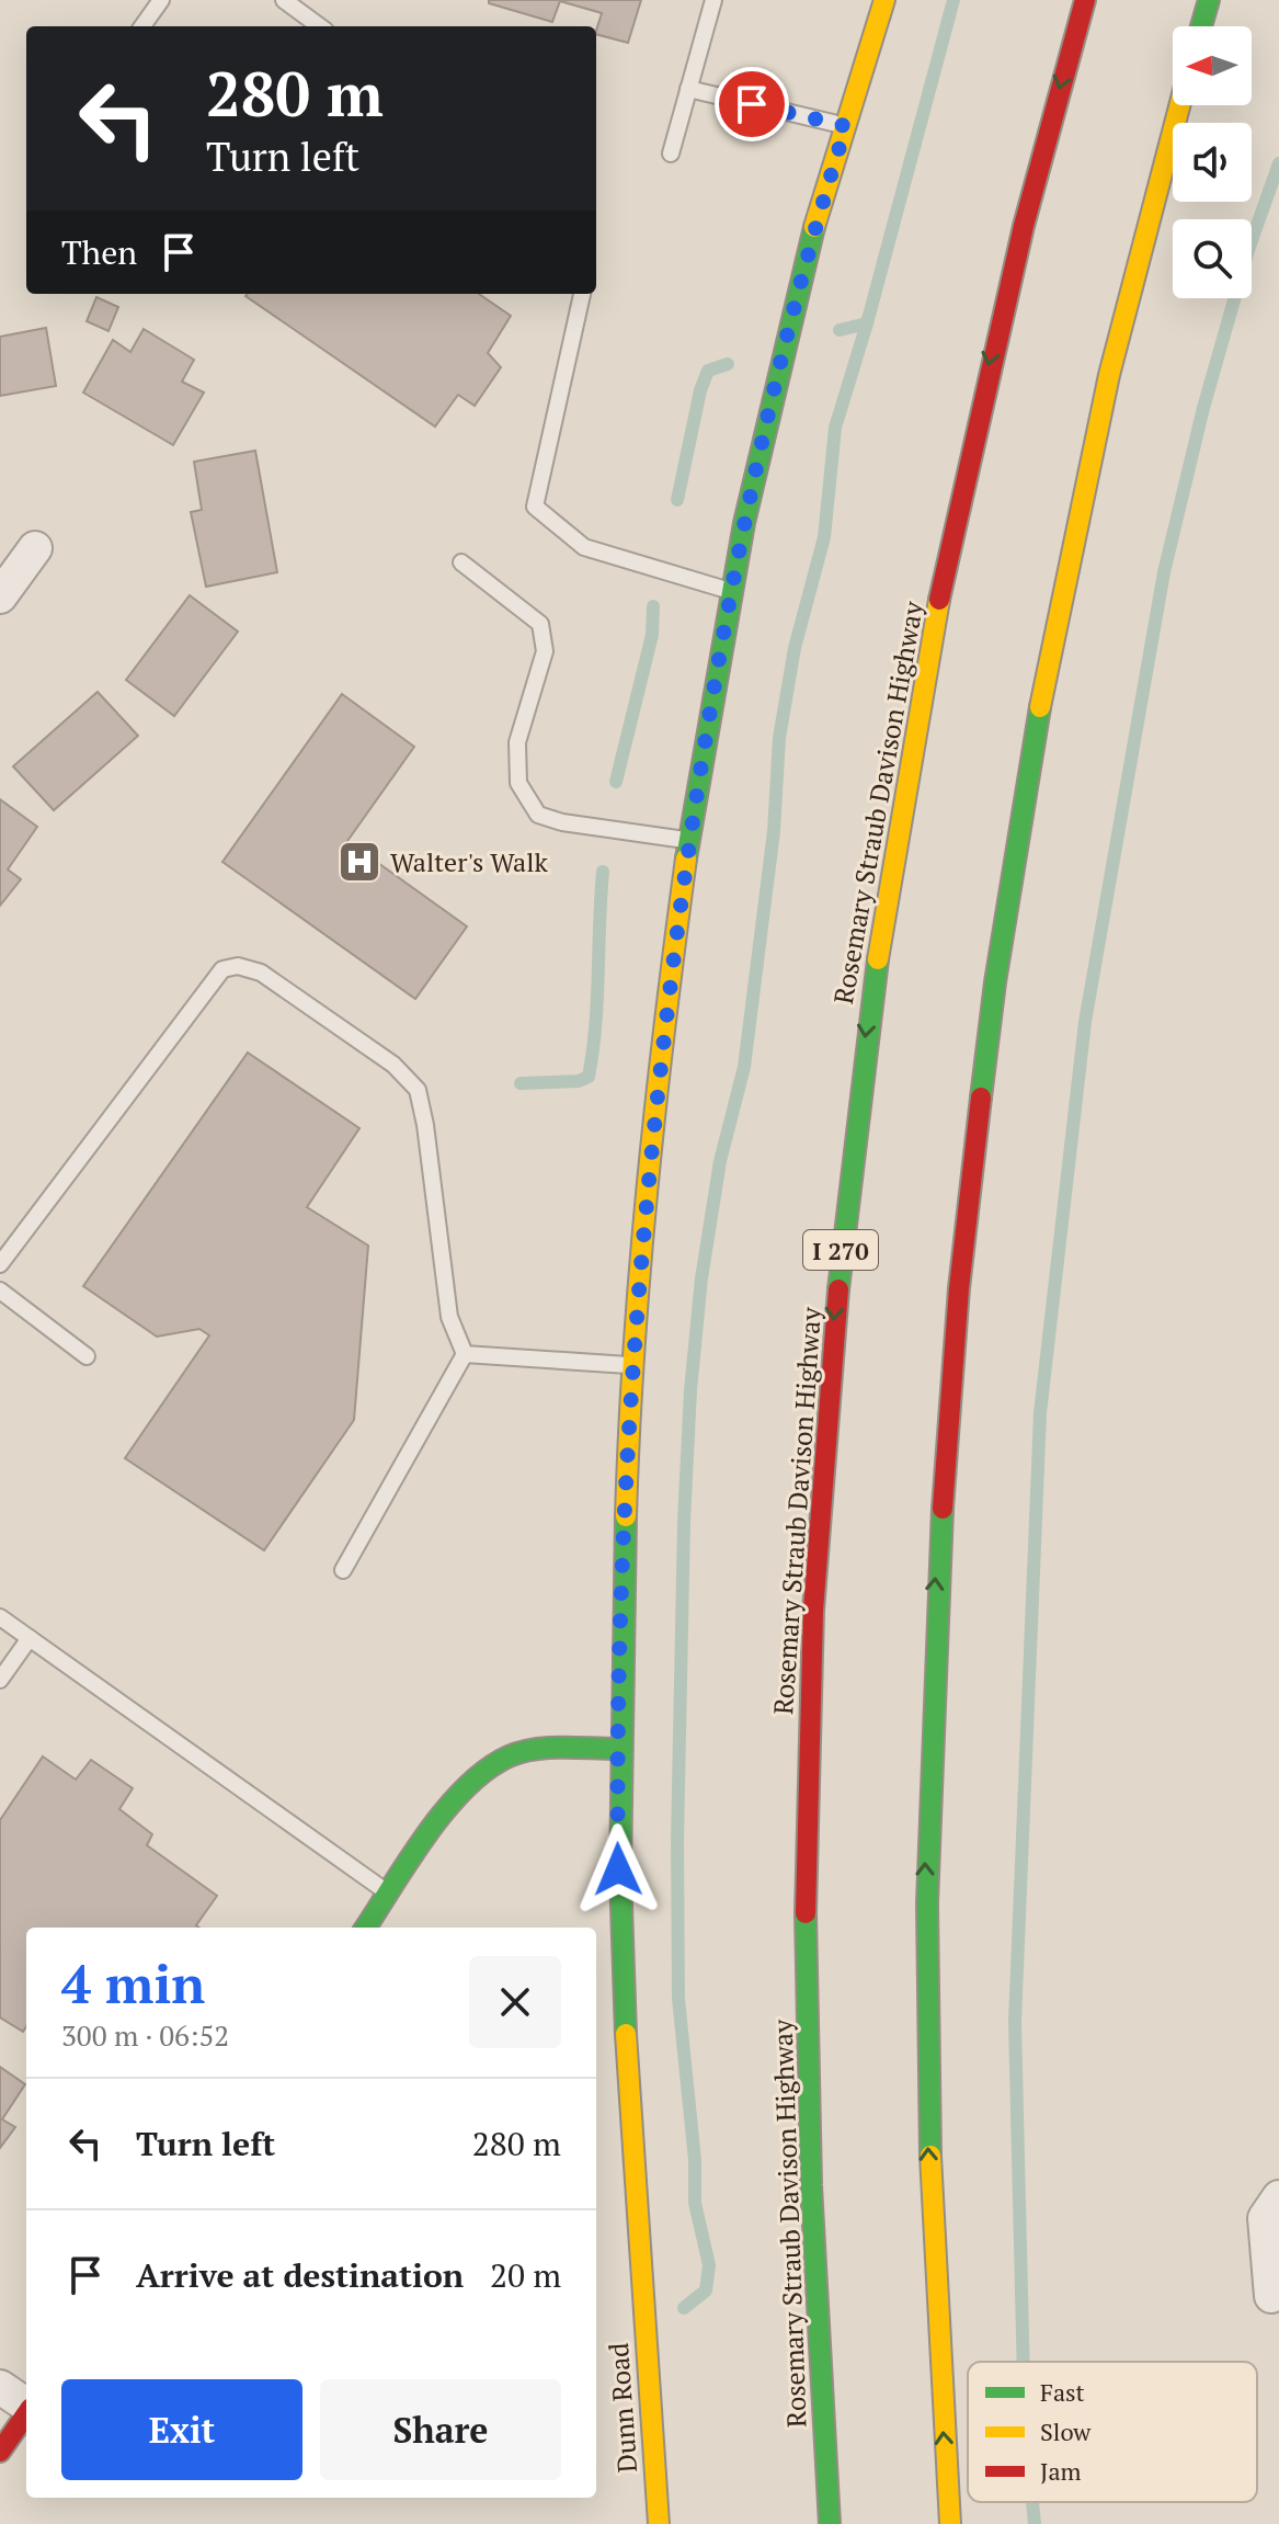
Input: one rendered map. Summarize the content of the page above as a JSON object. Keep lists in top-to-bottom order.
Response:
{
  "streets": {
    "main road": ["Rosemary Straub Davison Highway", "I 270", "Dunn Road"]
  },
  "places": {
    "hospital": ["Walter's Walk"]
  },
  "legend": ["Fast", "Slow", "Jam"],
  "north": "left",
  "page": {
    "turn": ["280 m", "Turn left"],
    "then": "Then",
    "heading": ["4 min", "300 m · 06:52"],
    "list": [
      {
        "name": "Turn left",
        "value": "280 m"
      },
      {
        "name": "Arrive at destination",
        "value": "20 m"
      }
    ],
    "buttons": ["Exit", "Share"]
  }
}
